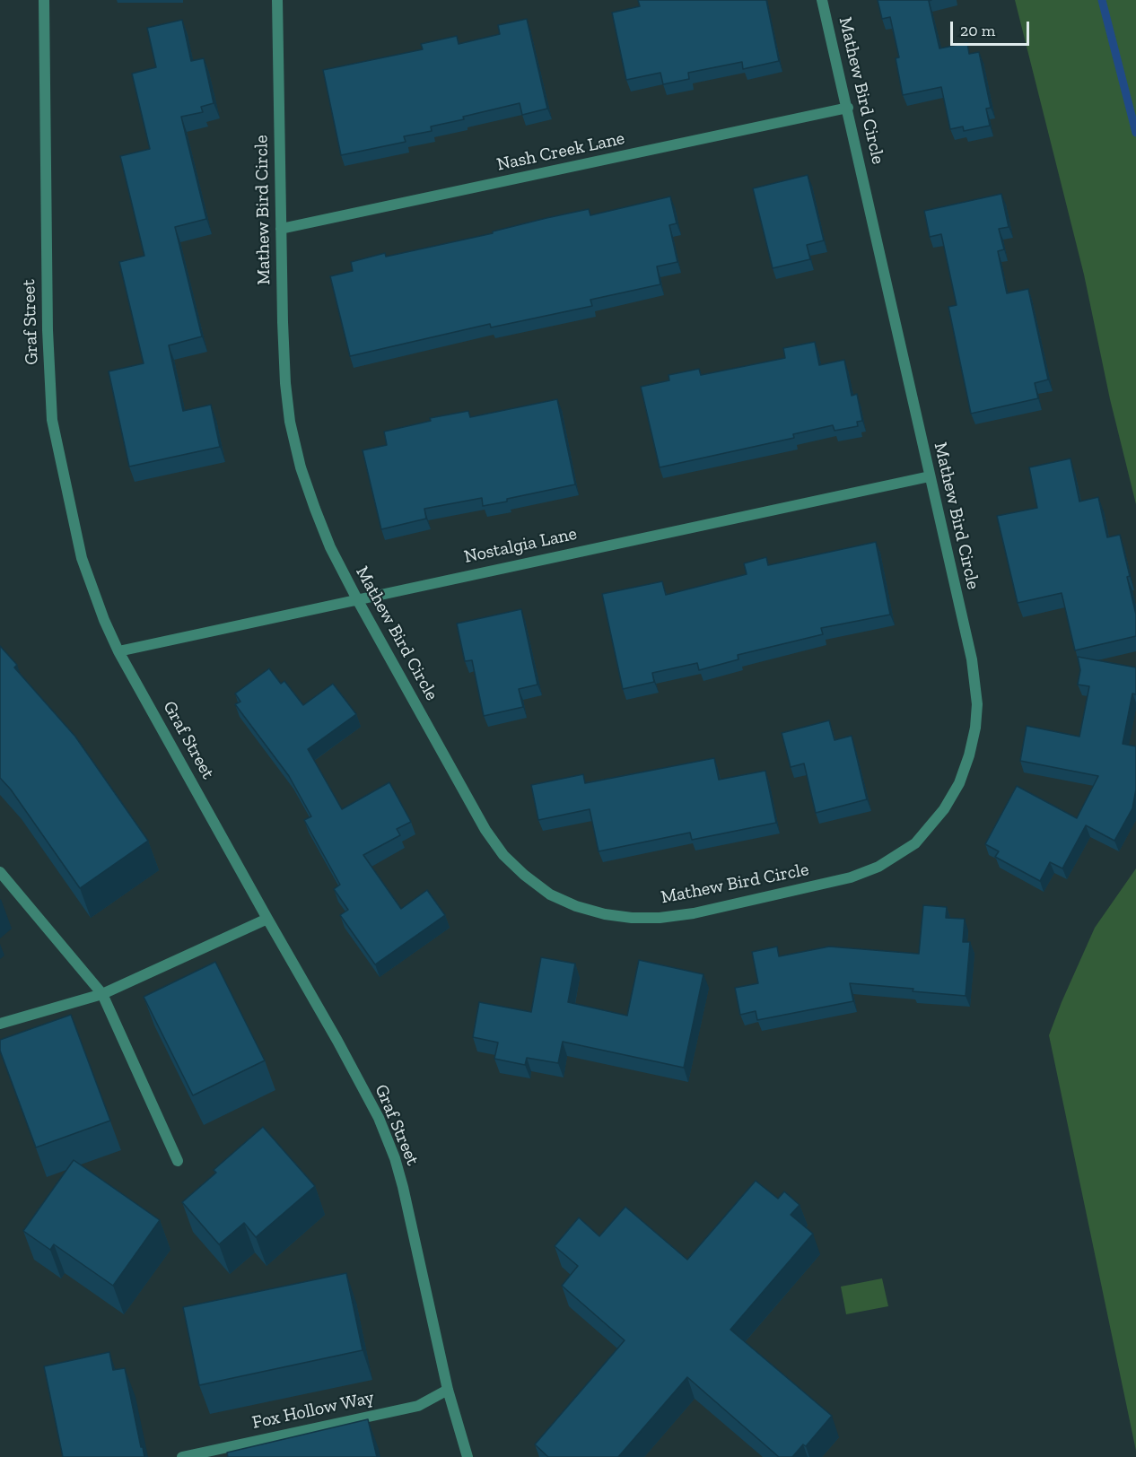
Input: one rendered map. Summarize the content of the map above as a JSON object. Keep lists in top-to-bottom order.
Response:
{
  "streets": {
    "street": [
      "Mathew Bird Circle",
      "Nash Creek Lane",
      "Graf Street",
      "Nostalgia Lane",
      "Fox Hollow Way"
    ]
  },
  "crossings": [
    ["Mathew Bird Circle", "Nash Creek Lane"],
    ["Mathew Bird Circle", "Nostalgia Lane"],
    ["Graf Street", "Nostalgia Lane"],
    ["Graf Street", "Fox Hollow Way"]
  ],
  "scale_bar": "20 m"
}
